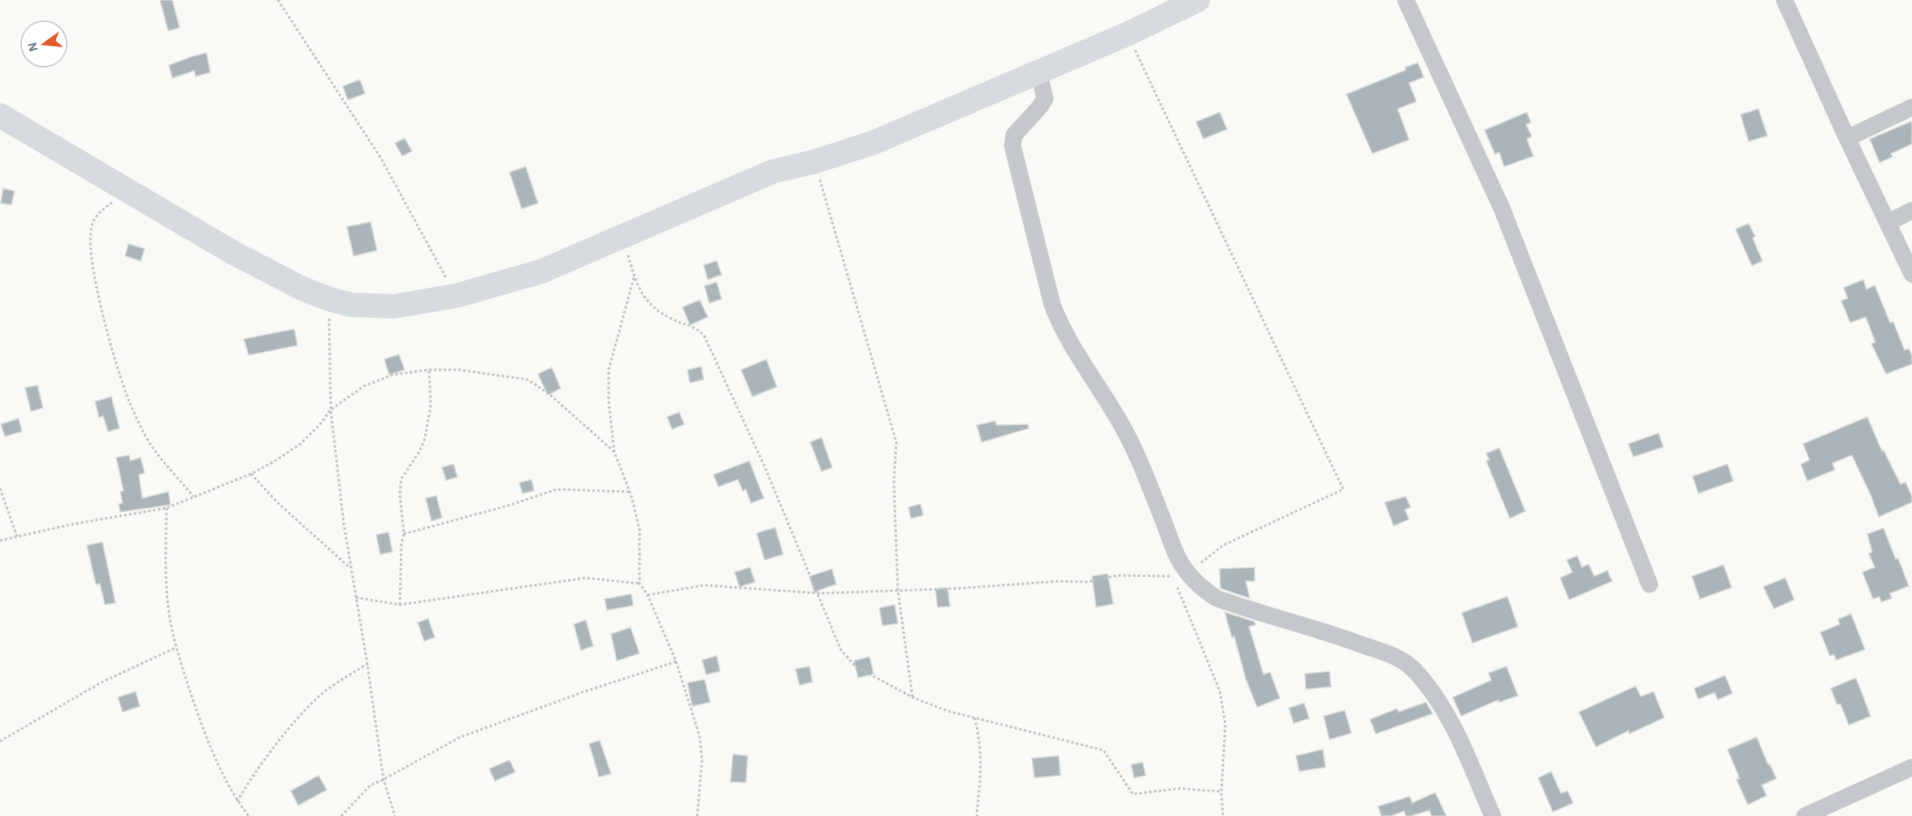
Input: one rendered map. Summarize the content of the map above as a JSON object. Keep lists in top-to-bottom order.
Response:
{
  "north": "left"
}
